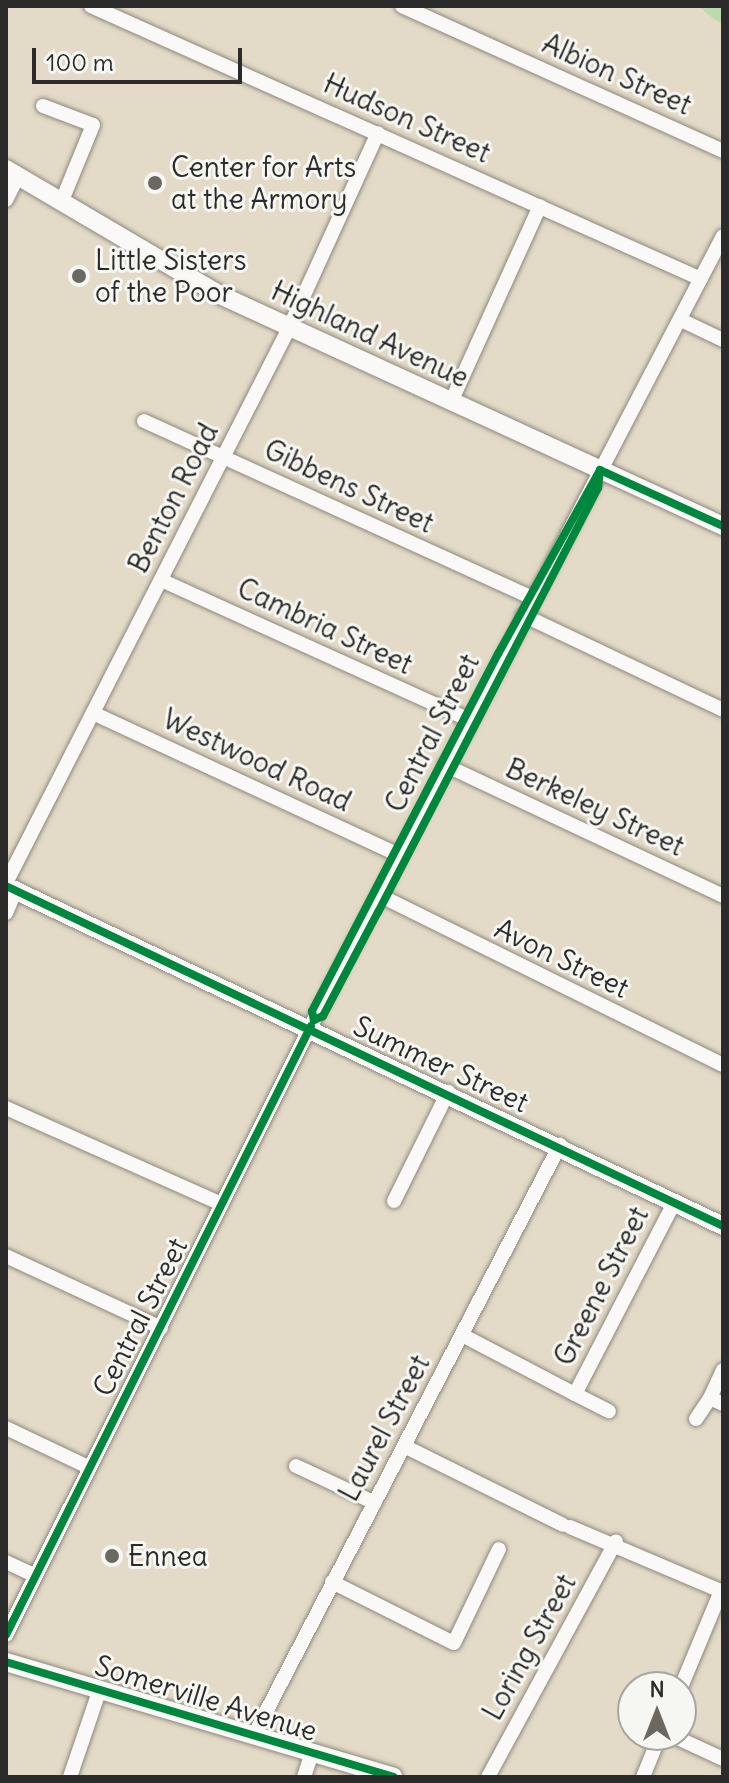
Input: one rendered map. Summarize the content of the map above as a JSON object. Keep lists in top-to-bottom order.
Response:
{
  "streets": {
    "main road": ["Highland Avenue", "Summer Street", "Somerville Avenue"],
    "street": [
      "Albion Street",
      "Hudson Street",
      "Gibbens Street",
      "Benton Road",
      "Cambria Street",
      "Central Street",
      "Westwood Road",
      "Berkeley Street",
      "Avon Street",
      "Greene Street",
      "Laurel Street",
      "Loring Street"
    ]
  },
  "crossings": [
    ["Hudson Street", "Benton Road"],
    ["Hudson Street", "Central Street"],
    ["Highland Avenue", "Benton Road"],
    ["Highland Avenue", "Central Street"],
    ["Gibbens Street", "Benton Road"],
    ["Gibbens Street", "Central Street"],
    ["Benton Road", "Cambria Street"],
    ["Benton Road", "Westwood Road"],
    ["Benton Road", "Summer Street"],
    ["Cambria Street", "Central Street"],
    ["Central Street", "Westwood Road"],
    ["Central Street", "Berkeley Street"],
    ["Central Street", "Avon Street"],
    ["Central Street", "Summer Street"],
    ["Summer Street", "Greene Street"],
    ["Summer Street", "Laurel Street"],
    ["Greene Street", "Laurel Street"],
    ["Laurel Street", "Somerville Avenue"]
  ],
  "places": ["Center for Arts at the Armory", "Little Sisters of the Poor", "Ennea"],
  "scale_bar": "100 m",
  "north": "top"
}
